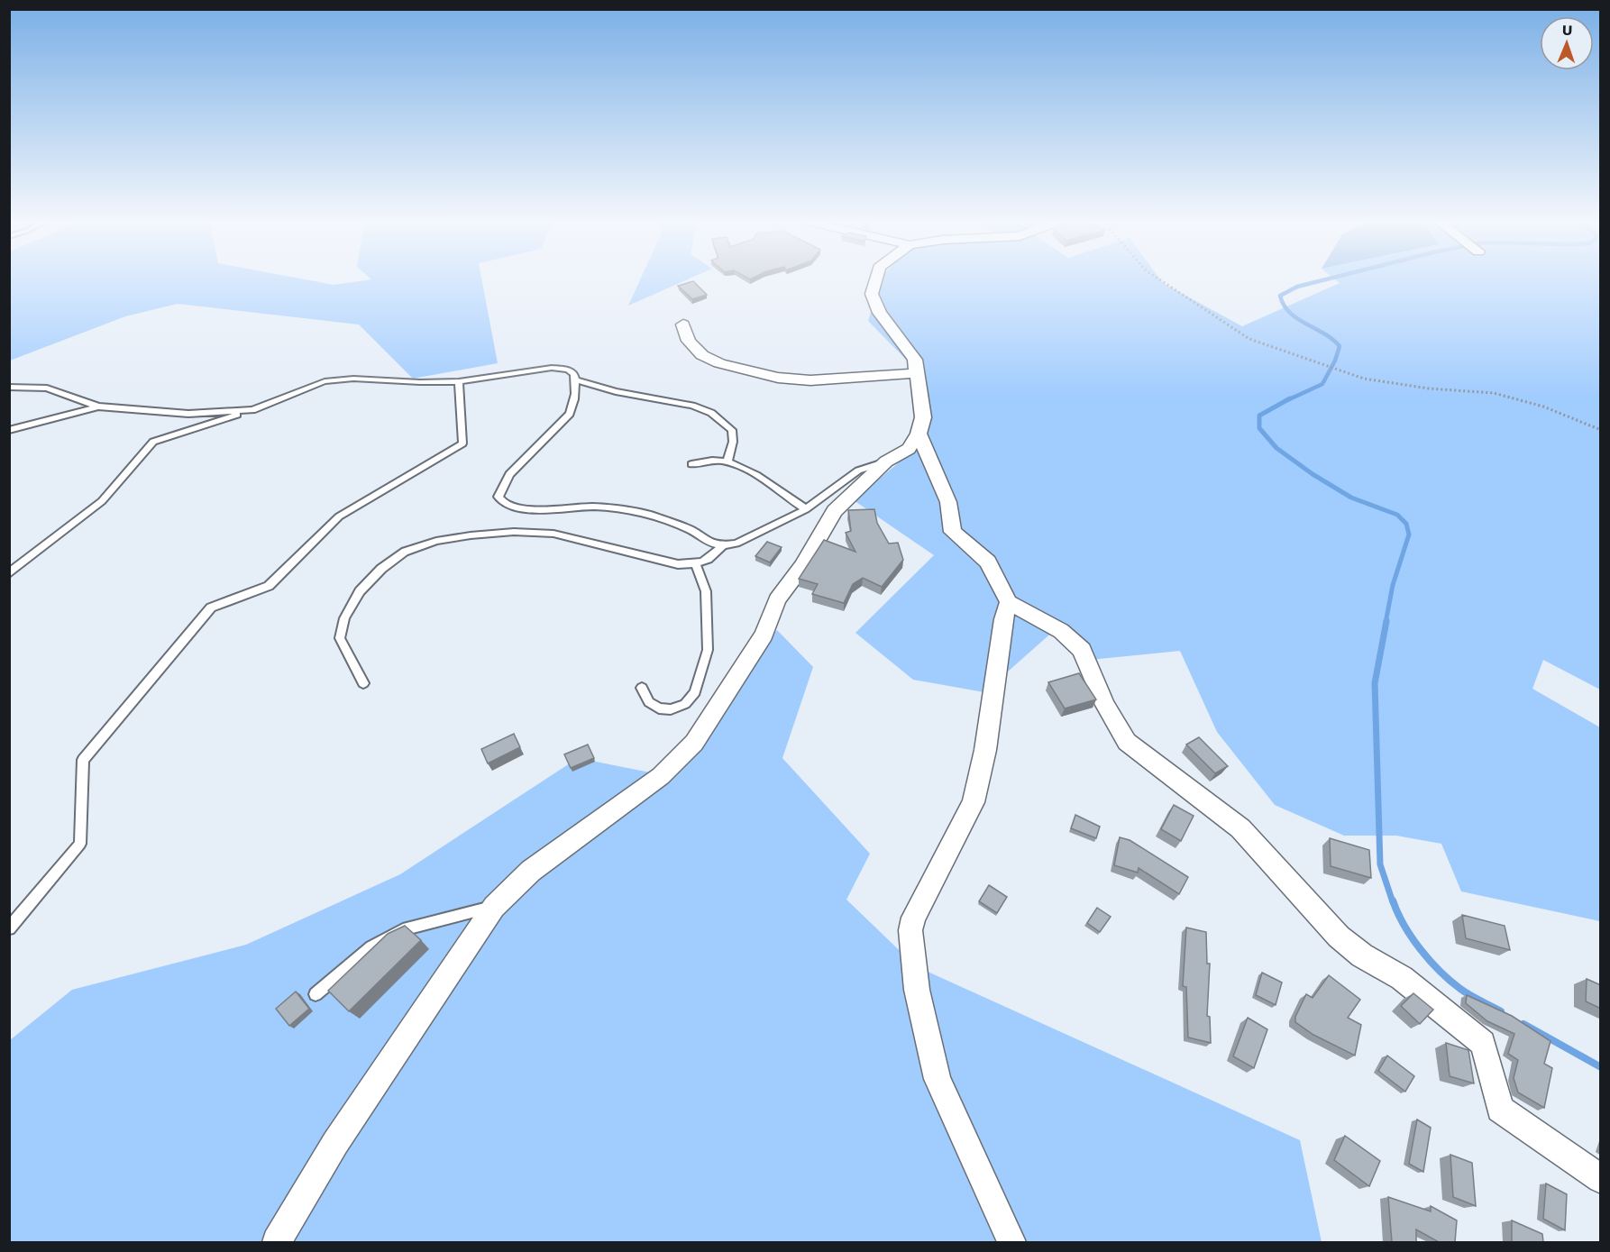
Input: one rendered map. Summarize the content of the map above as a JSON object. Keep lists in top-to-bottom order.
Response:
{
  "north": "top"
}
